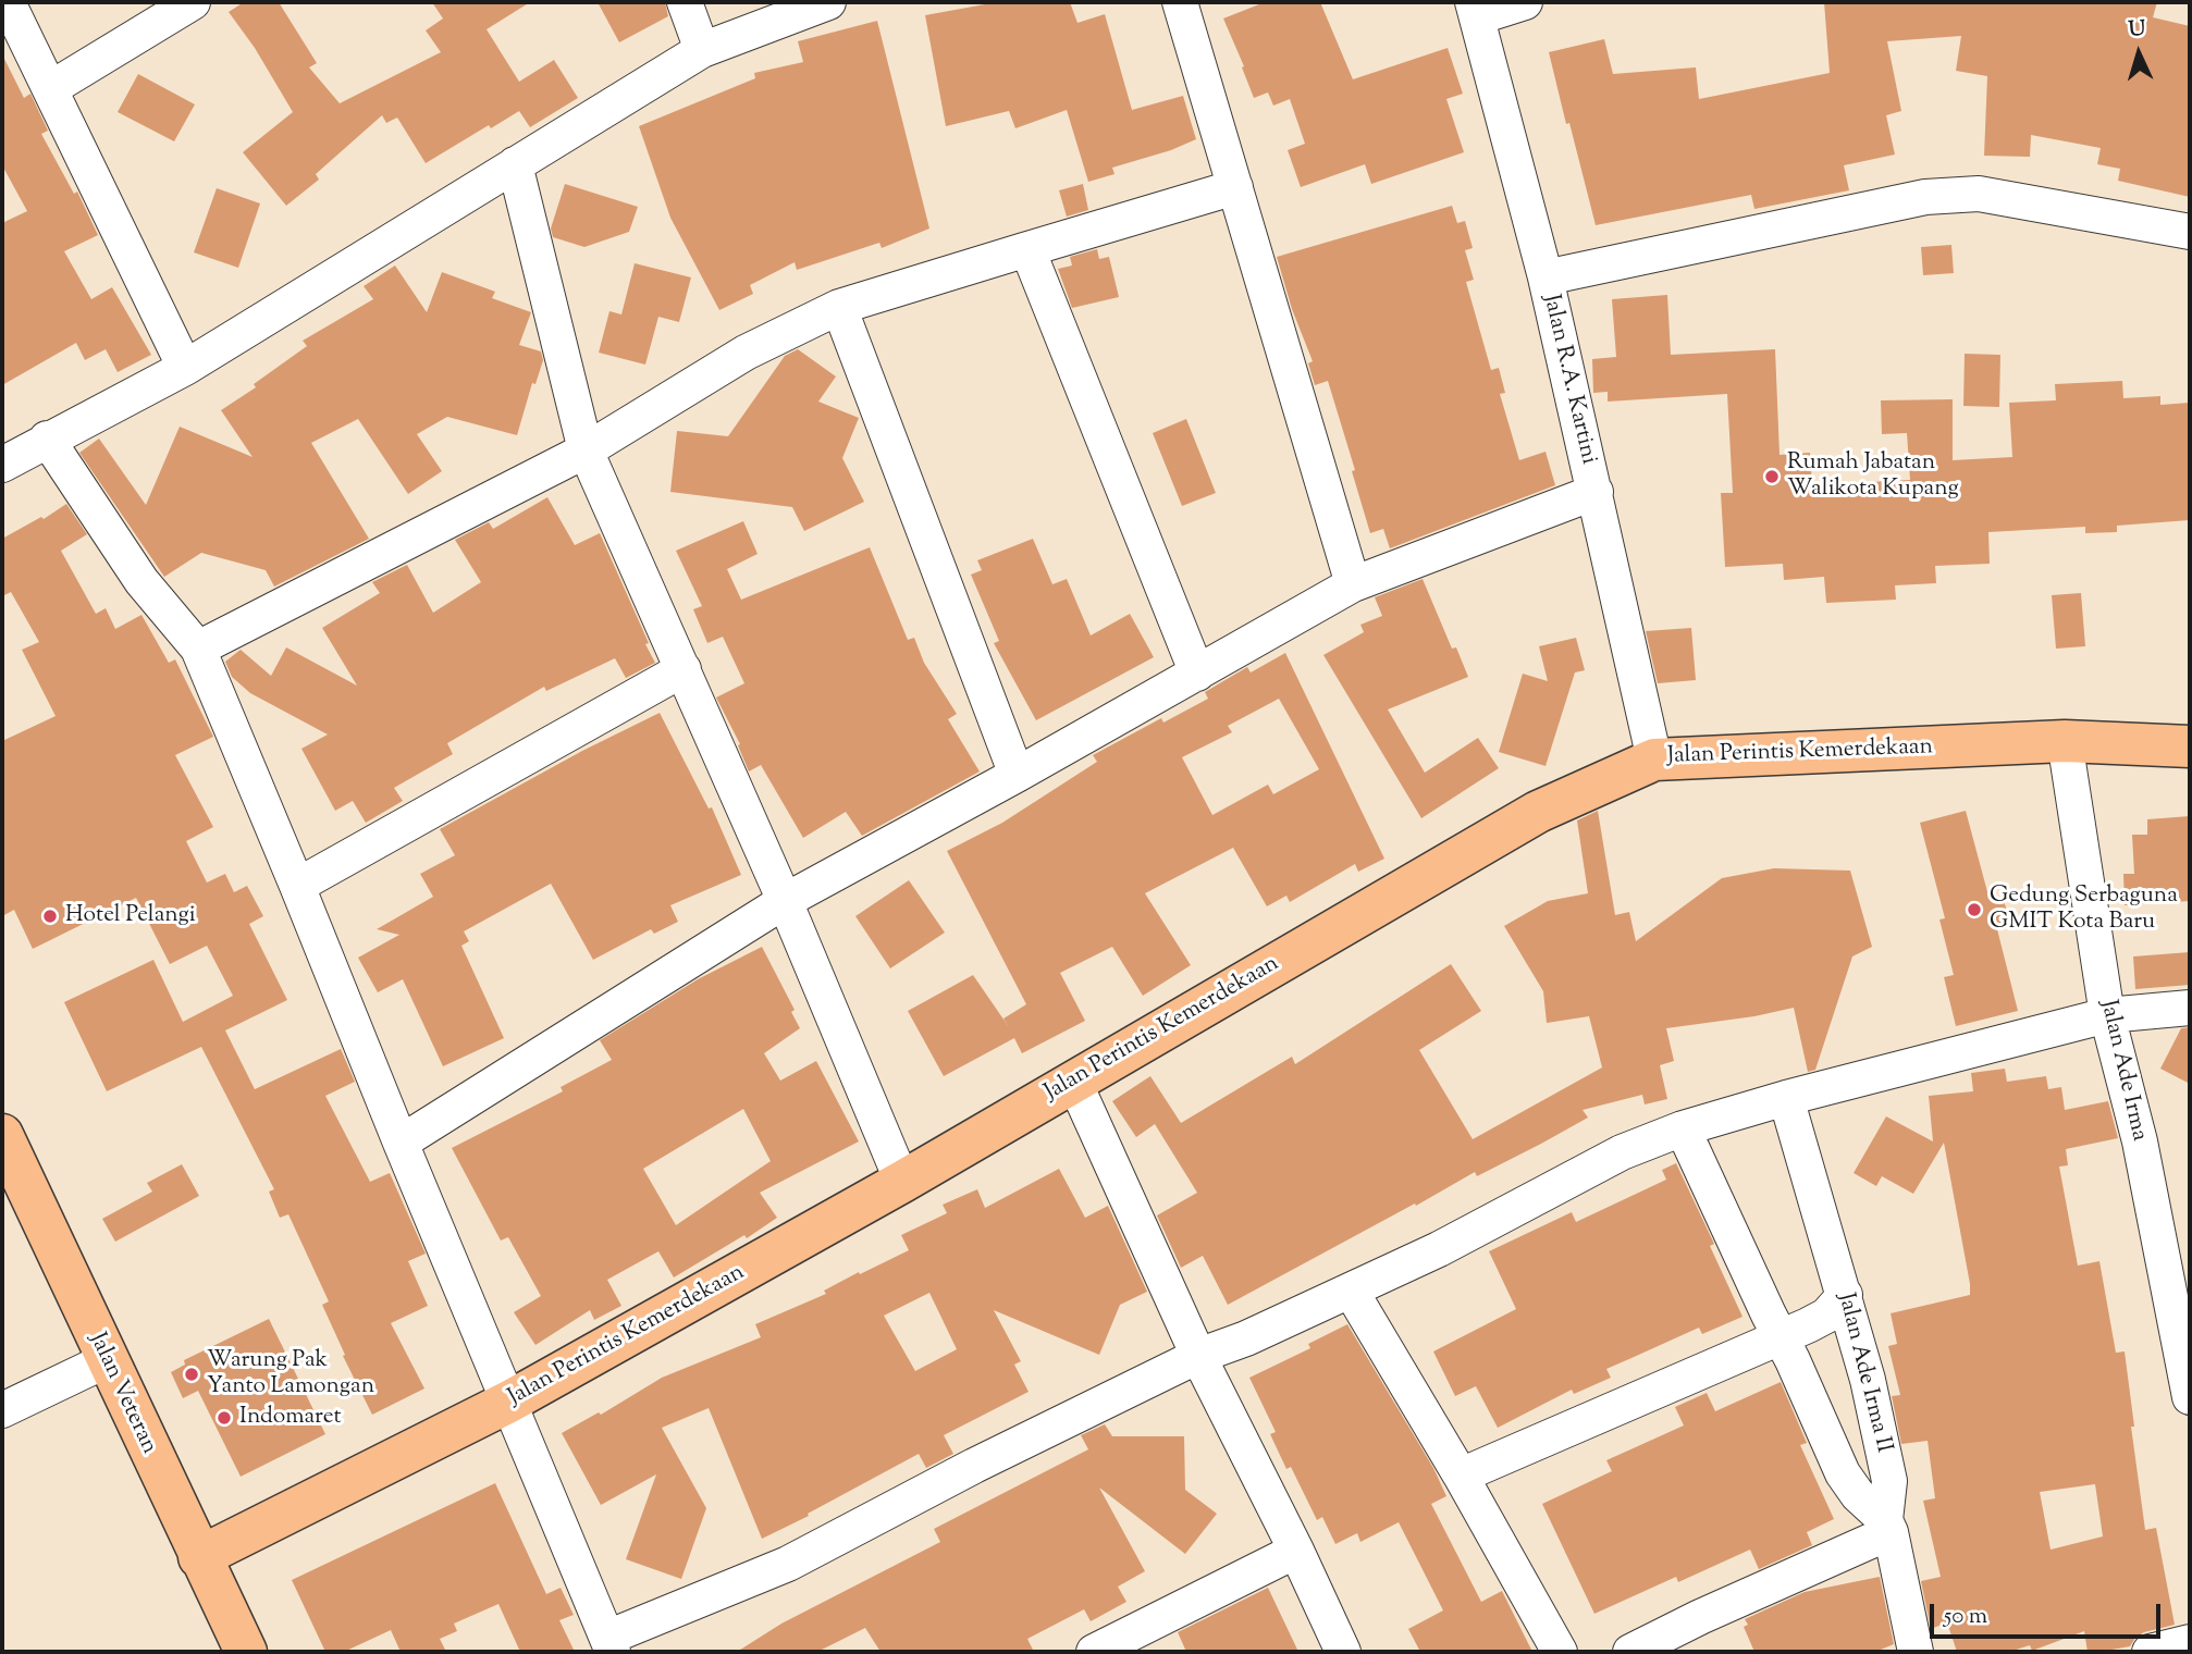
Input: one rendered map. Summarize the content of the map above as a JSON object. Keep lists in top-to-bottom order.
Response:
{
  "streets": {
    "main road": ["Jalan Perintis Kemerdekaan", "Jalan Veteran"],
    "street": ["Jalan R.A. Kartini", "Jalan Ade Irma", "Jalan Ade Irma II"]
  },
  "crossings": [
    ["Jalan R.A. Kartini", "Jalan Perintis Kemerdekaan"],
    ["Jalan Perintis Kemerdekaan", "Jalan Ade Irma"],
    ["Jalan Perintis Kemerdekaan", "Jalan Veteran"]
  ],
  "places": [
    "Rumah Jabatan Walikota Kupang",
    "Gedung Serbaguna GMIT Kota Baru",
    "Hotel Pelangi",
    "Warung Pak Yanto Lamongan",
    "Indomaret"
  ],
  "scale_bar": "50 m",
  "north": "top"
}
